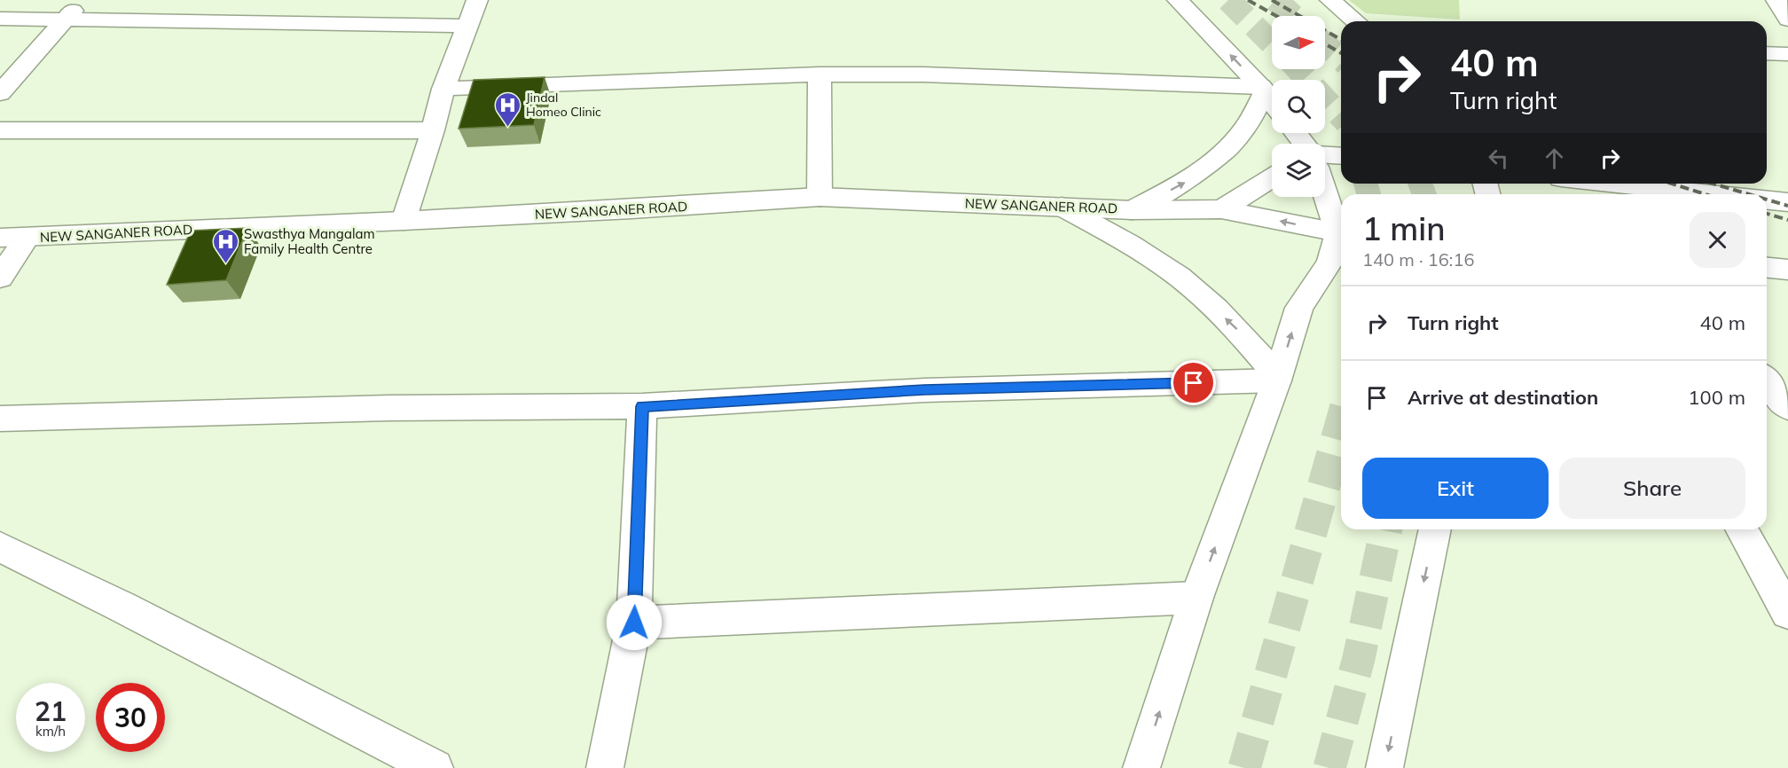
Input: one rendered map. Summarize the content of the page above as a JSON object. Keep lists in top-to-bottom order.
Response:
{
  "streets": {
    "street": ["NEW SANGANER ROAD"]
  },
  "places": {
    "hospital": ["Jindal Homeo Clinic", "Swasthya Mangalam Family Health Centre"]
  },
  "north": "right",
  "page": {
    "turn": ["40 m", "Turn right"],
    "heading": ["1 min", "140 m · 16:16"],
    "list": [
      {
        "name": "Turn right",
        "value": "40 m"
      },
      {
        "name": "Arrive at destination",
        "value": "100 m"
      }
    ],
    "buttons": ["Exit", "Share"],
    "speed": "21 km/h",
    "limit": "30"
  }
}
